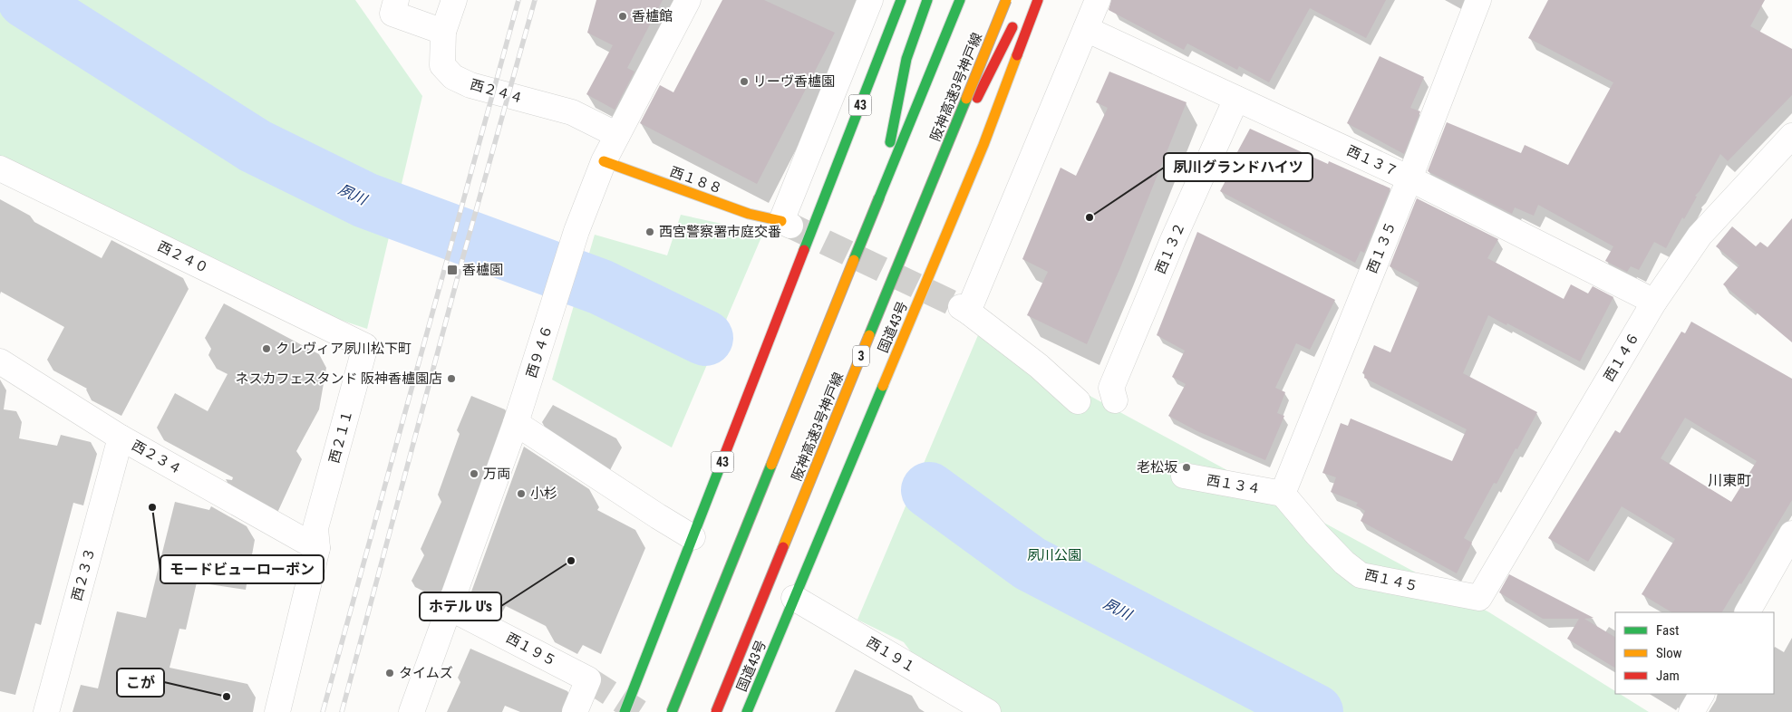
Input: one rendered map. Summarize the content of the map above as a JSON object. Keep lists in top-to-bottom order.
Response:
{
  "streets": {
    "main road": [
      "阪神高速3号神戸線",
      "43",
      "西１８８",
      "国道43号",
      "3"
    ],
    "street": [
      "西２４４",
      "西１３７",
      "西１３５",
      "西１３２",
      "西２４０",
      "西９４６",
      "西１４６",
      "西２１１",
      "西２３４",
      "西１３４",
      "西２３３",
      "西１４５",
      "西１９５",
      "西１９１"
    ]
  },
  "crossings": [
    ["西２４４", "西９４６"],
    ["西１３７", "西１３５"],
    ["西１３７", "西１３２"],
    ["西１３７", "西１４６"],
    ["西１８８", "西９４６"],
    ["西１３５", "西１３４"],
    ["西１３５", "西１４５"],
    ["西２４０", "西２１１"],
    ["国道43号", "西１９１"],
    ["西９４６", "西１９５"],
    ["西１４６", "西１４５"],
    ["西２１１", "西２３４"],
    ["西２３４", "西２３３"],
    ["西１３４", "西１４５"]
  ],
  "districts": ["川東町"],
  "water": ["夙川"],
  "parks": ["夙川公園"],
  "places": {
    "other": [
      "香櫨館",
      "リーヴ香櫨園",
      "夙川グランドハイツ",
      "西宮警察署市庭交番",
      "クレヴィア夙川松下町",
      "ネスカフェスタンド 阪神香櫨園店",
      "老松坂",
      "万両",
      "小杉",
      "モードビューローボン",
      "ホテル U's",
      "タイムズ",
      "こが"
    ],
    "transit": ["香櫨園"]
  },
  "legend": ["Fast", "Slow", "Jam"]
}
